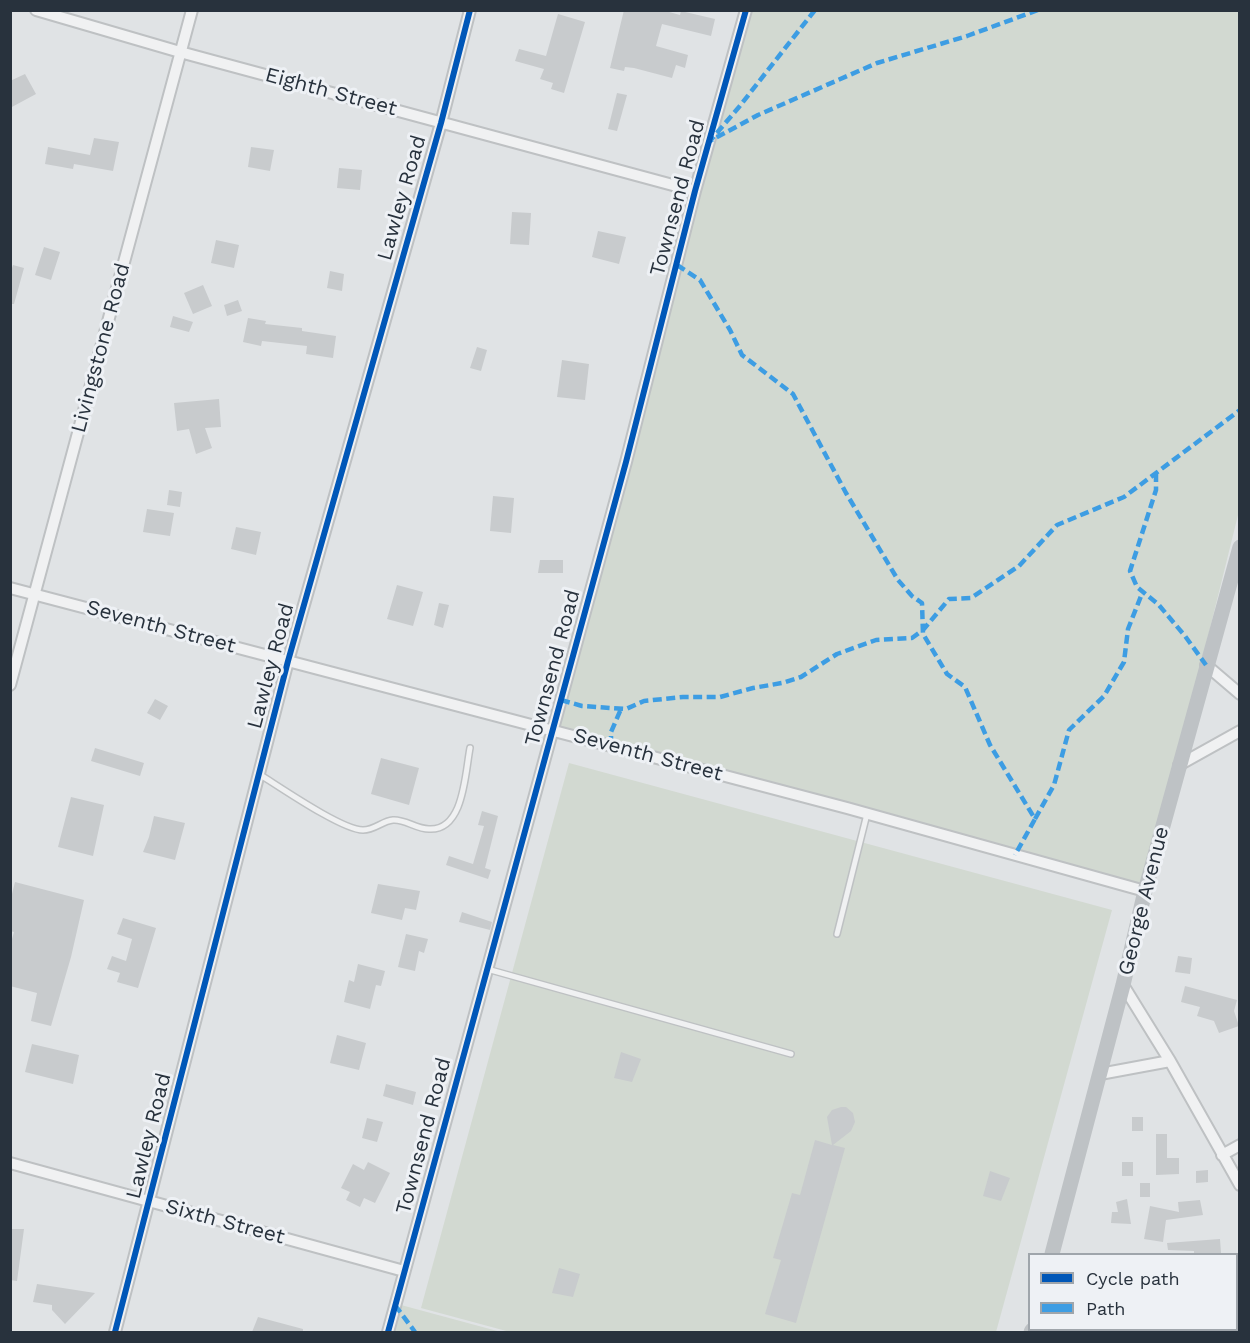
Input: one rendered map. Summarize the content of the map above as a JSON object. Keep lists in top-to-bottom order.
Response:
{
  "streets": {
    "main road": ["George Avenue"],
    "street": [
      "Eighth Street",
      "Lawley Road",
      "Townsend Road",
      "Livingstone Road",
      "Seventh Street",
      "Sixth Street"
    ]
  },
  "crossings": [
    ["Eighth Street", "Lawley Road"],
    ["Eighth Street", "Townsend Road"],
    ["Eighth Street", "Livingstone Road"],
    ["Lawley Road", "Seventh Street"],
    ["Lawley Road", "Sixth Street"],
    ["Townsend Road", "Seventh Street"],
    ["Townsend Road", "Sixth Street"],
    ["Livingstone Road", "Seventh Street"],
    ["Seventh Street", "George Avenue"]
  ],
  "legend": ["Cycle path", "Path"]
}
